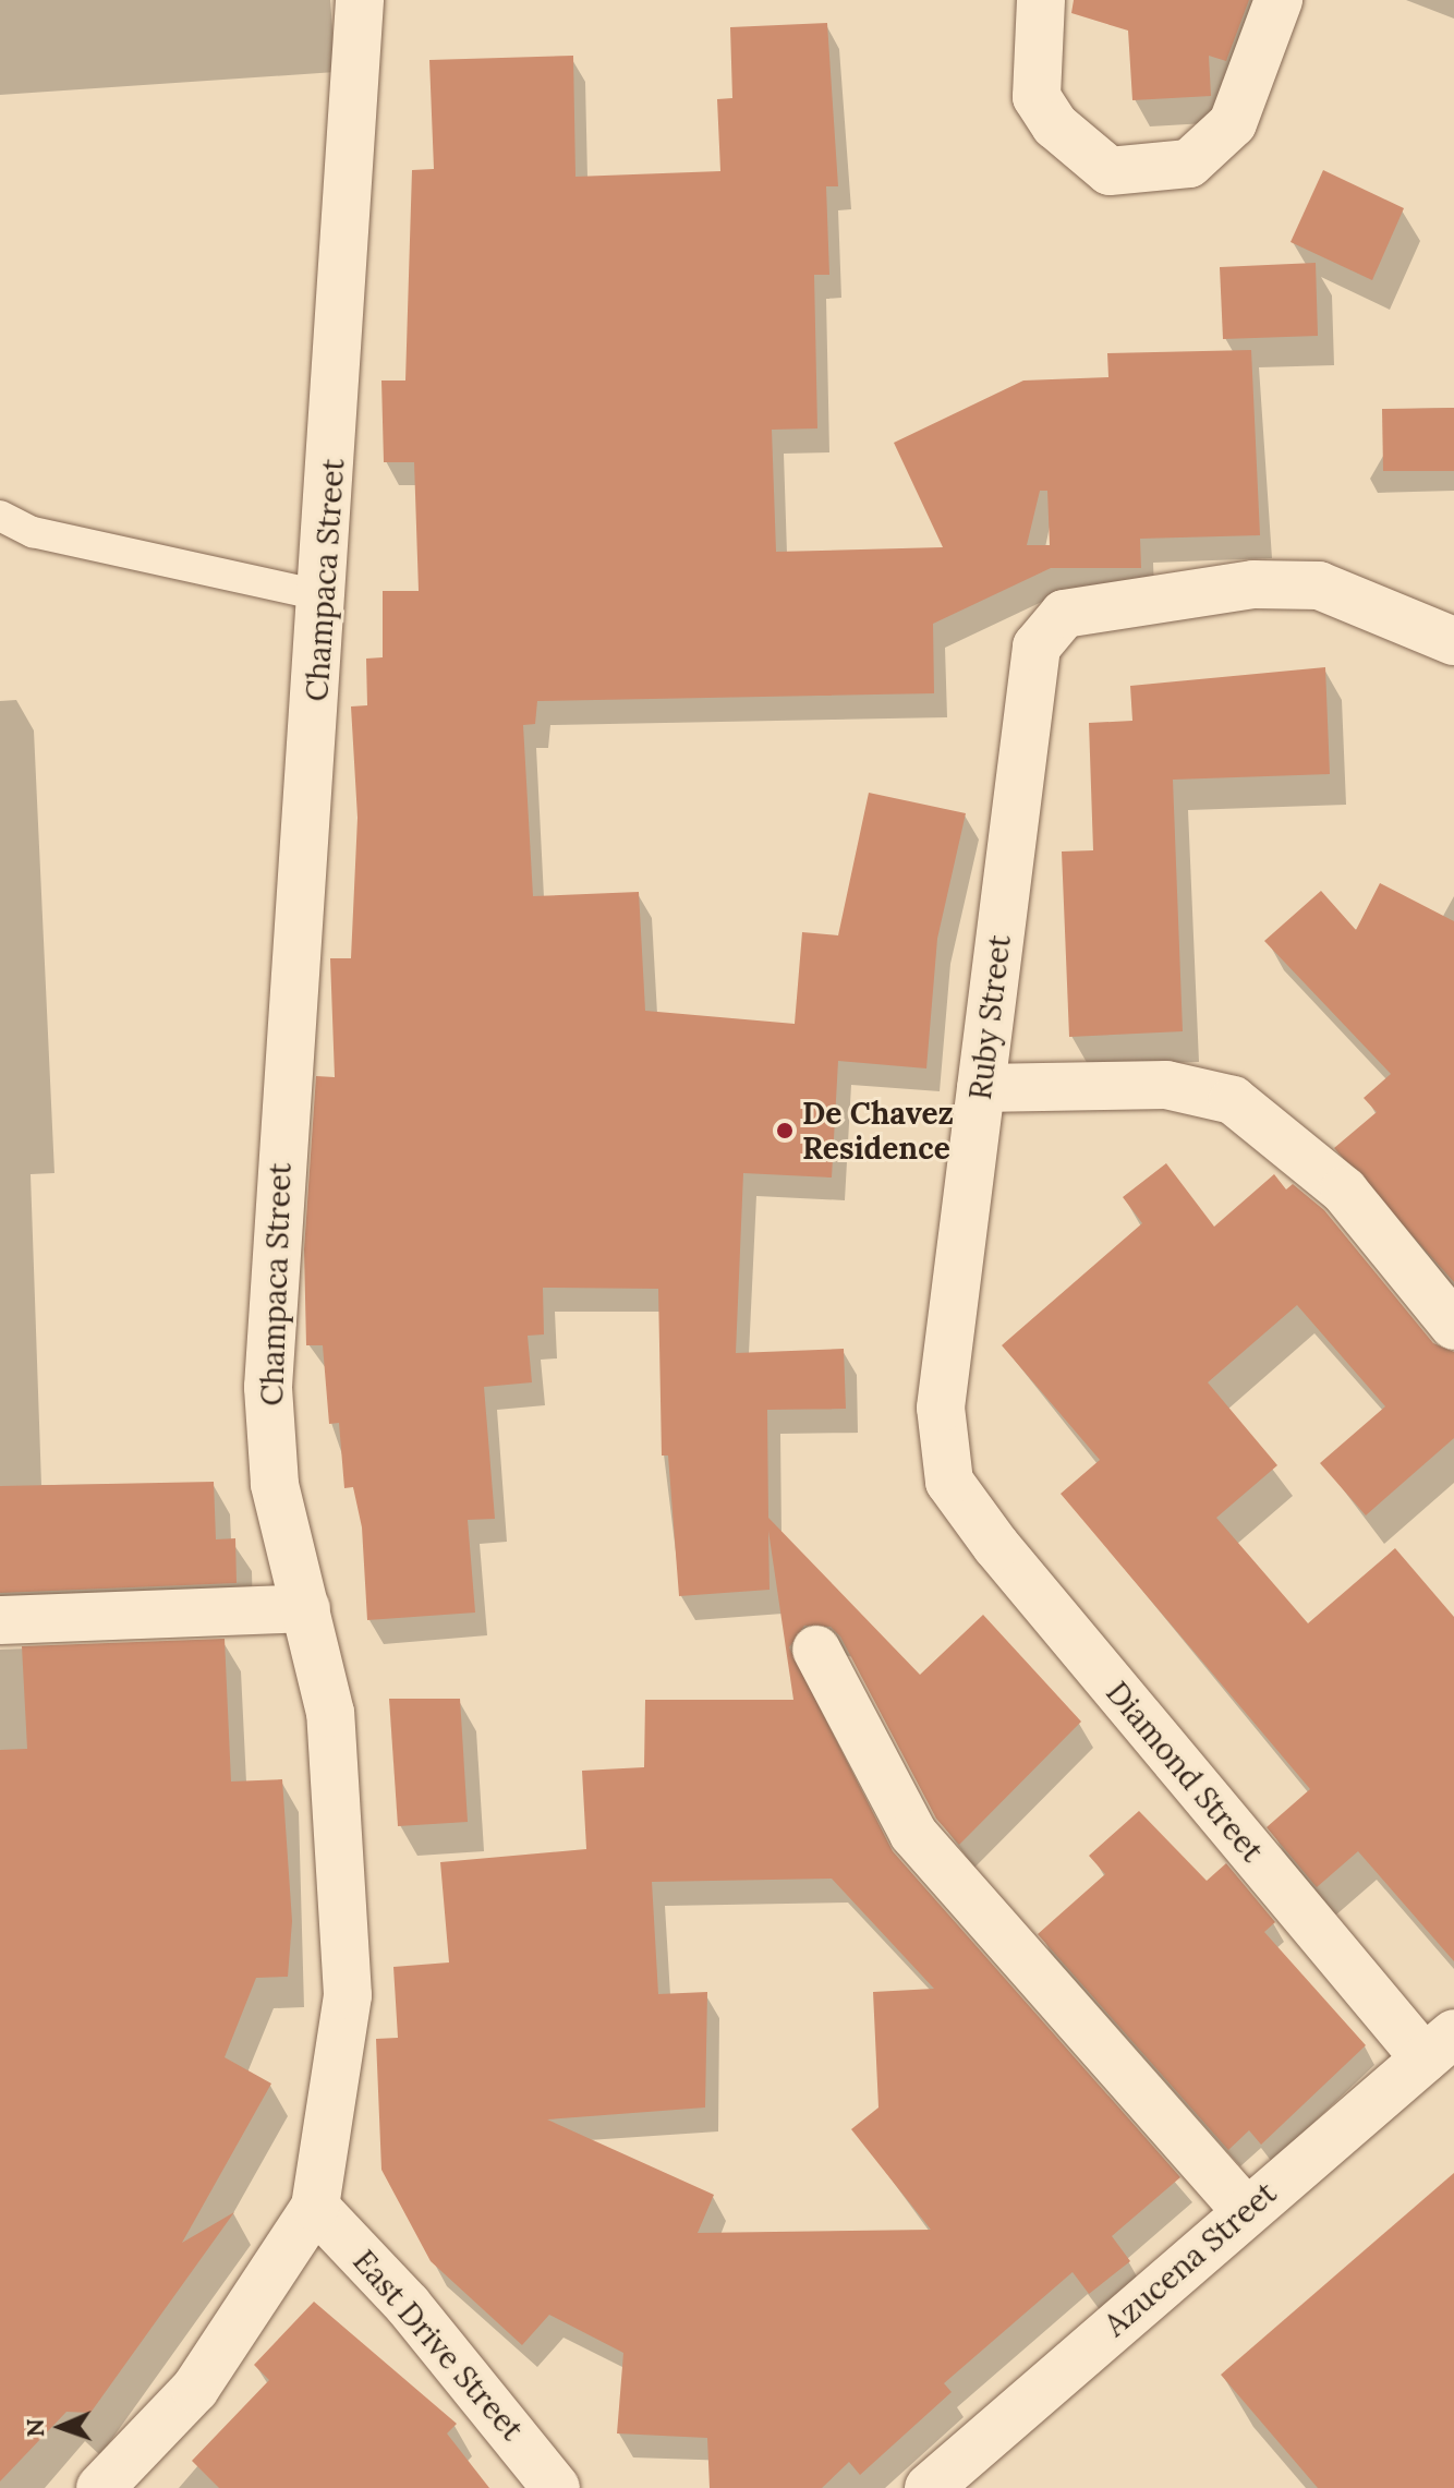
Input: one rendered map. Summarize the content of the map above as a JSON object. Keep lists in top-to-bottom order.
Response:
{
  "streets": {
    "street": [
      "Champaca Street",
      "Ruby Street",
      "Diamond Street",
      "Azucena Street",
      "East Drive Street"
    ]
  },
  "crossings": [
    ["Champaca Street", "East Drive Street"],
    ["Ruby Street", "Diamond Street"],
    ["Diamond Street", "Azucena Street"]
  ],
  "places": ["De Chavez Residence"],
  "north": "left"
}
